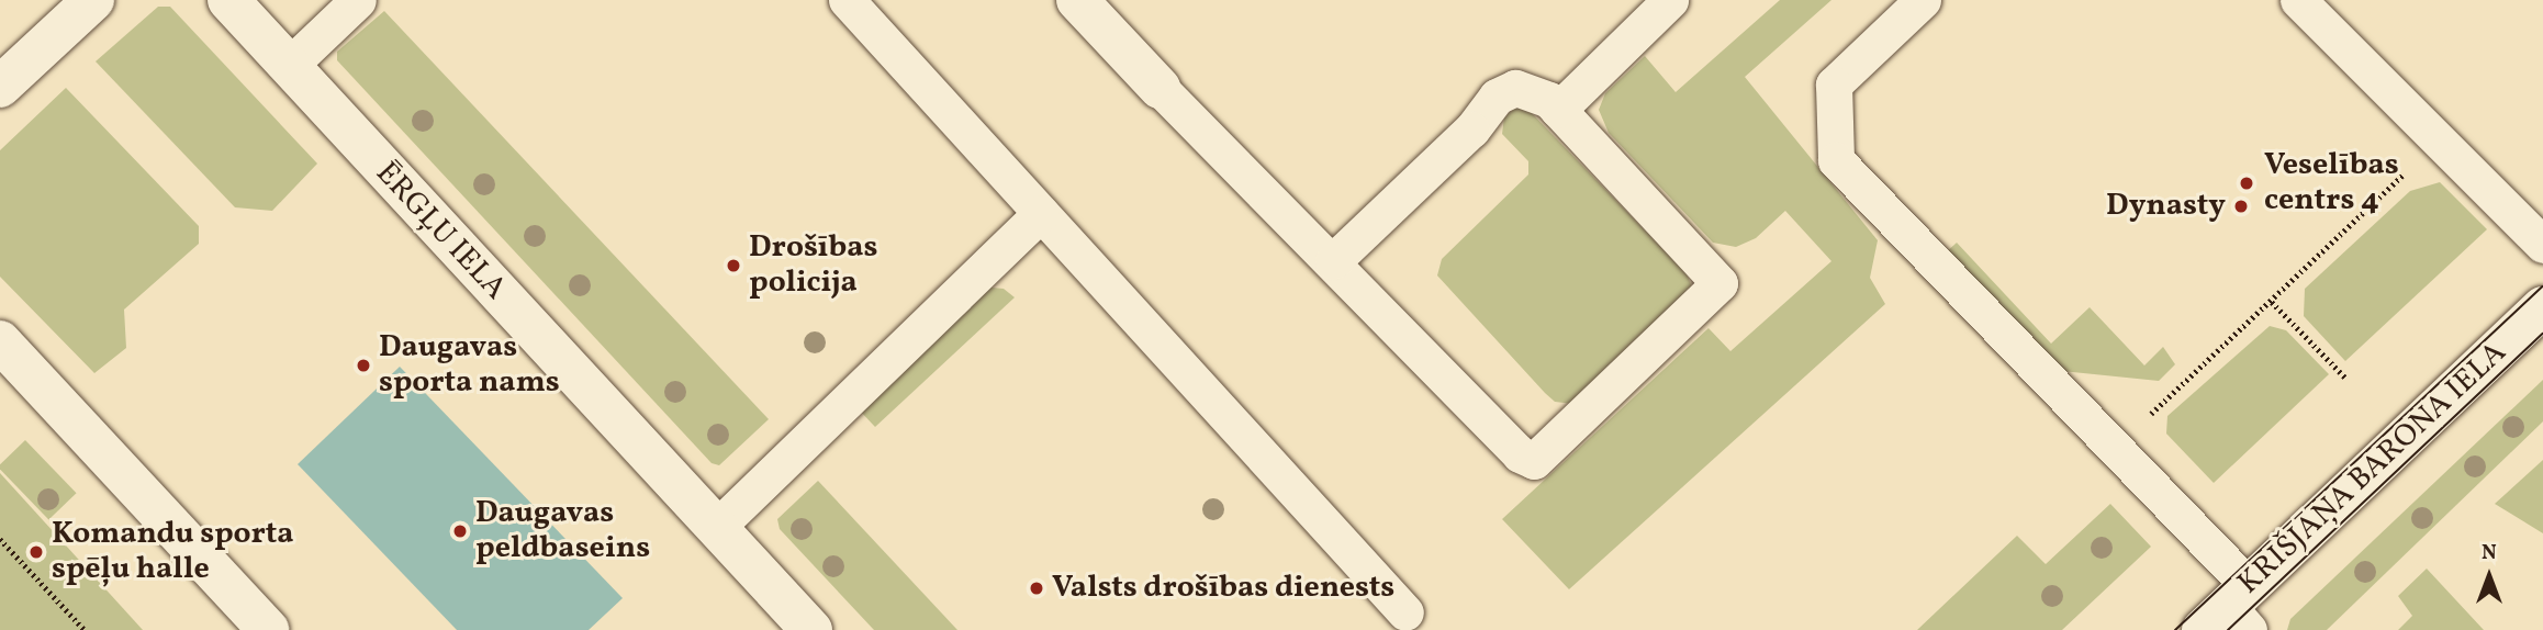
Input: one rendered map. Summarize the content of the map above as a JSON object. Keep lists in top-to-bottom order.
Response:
{
  "streets": {
    "street": ["ĒRGĻU IELA", "KRIŠJĀŅA BARONA IELA"]
  },
  "places": [
    "Veselības centrs 4",
    "Dynasty",
    "Drošības policija",
    "Daugavas sporta nams",
    "Daugavas peldbaseins",
    "Komandu sporta spēļu halle",
    "Valsts drošības dienests"
  ],
  "north": "top"
}
